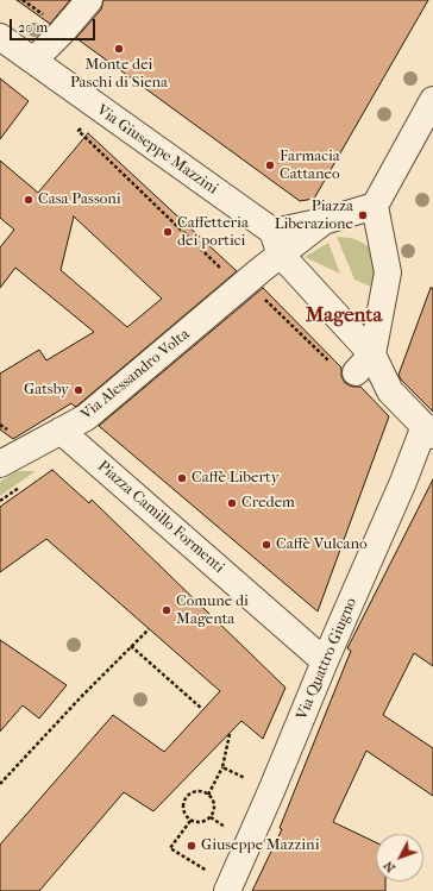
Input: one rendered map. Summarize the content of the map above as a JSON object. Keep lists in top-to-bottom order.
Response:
{
  "streets": {
    "street": [
      "Via Giuseppe Mazzini",
      "Via Alessandro Volta",
      "Piazza Camillo Formenti",
      "Via Quattro Giugno"
    ]
  },
  "crossings": [
    ["Via Giuseppe Mazzini", "Via Alessandro Volta"],
    ["Via Alessandro Volta", "Piazza Camillo Formenti"],
    ["Piazza Camillo Formenti", "Via Quattro Giugno"]
  ],
  "districts": ["Magenta"],
  "places": [
    "Monte dei Paschi di Siena",
    "Farmacia Cattaneo",
    "Casa Passoni",
    "Piazza Liberazione",
    "Caffetteria dei portici",
    "Gatsby",
    "Caffè Liberty",
    "Credem",
    "Caffè Vulcano",
    "Comune di Magenta",
    "Giuseppe Mazzini"
  ],
  "scale_bar": "20 m",
  "north": "bottom left"
}
